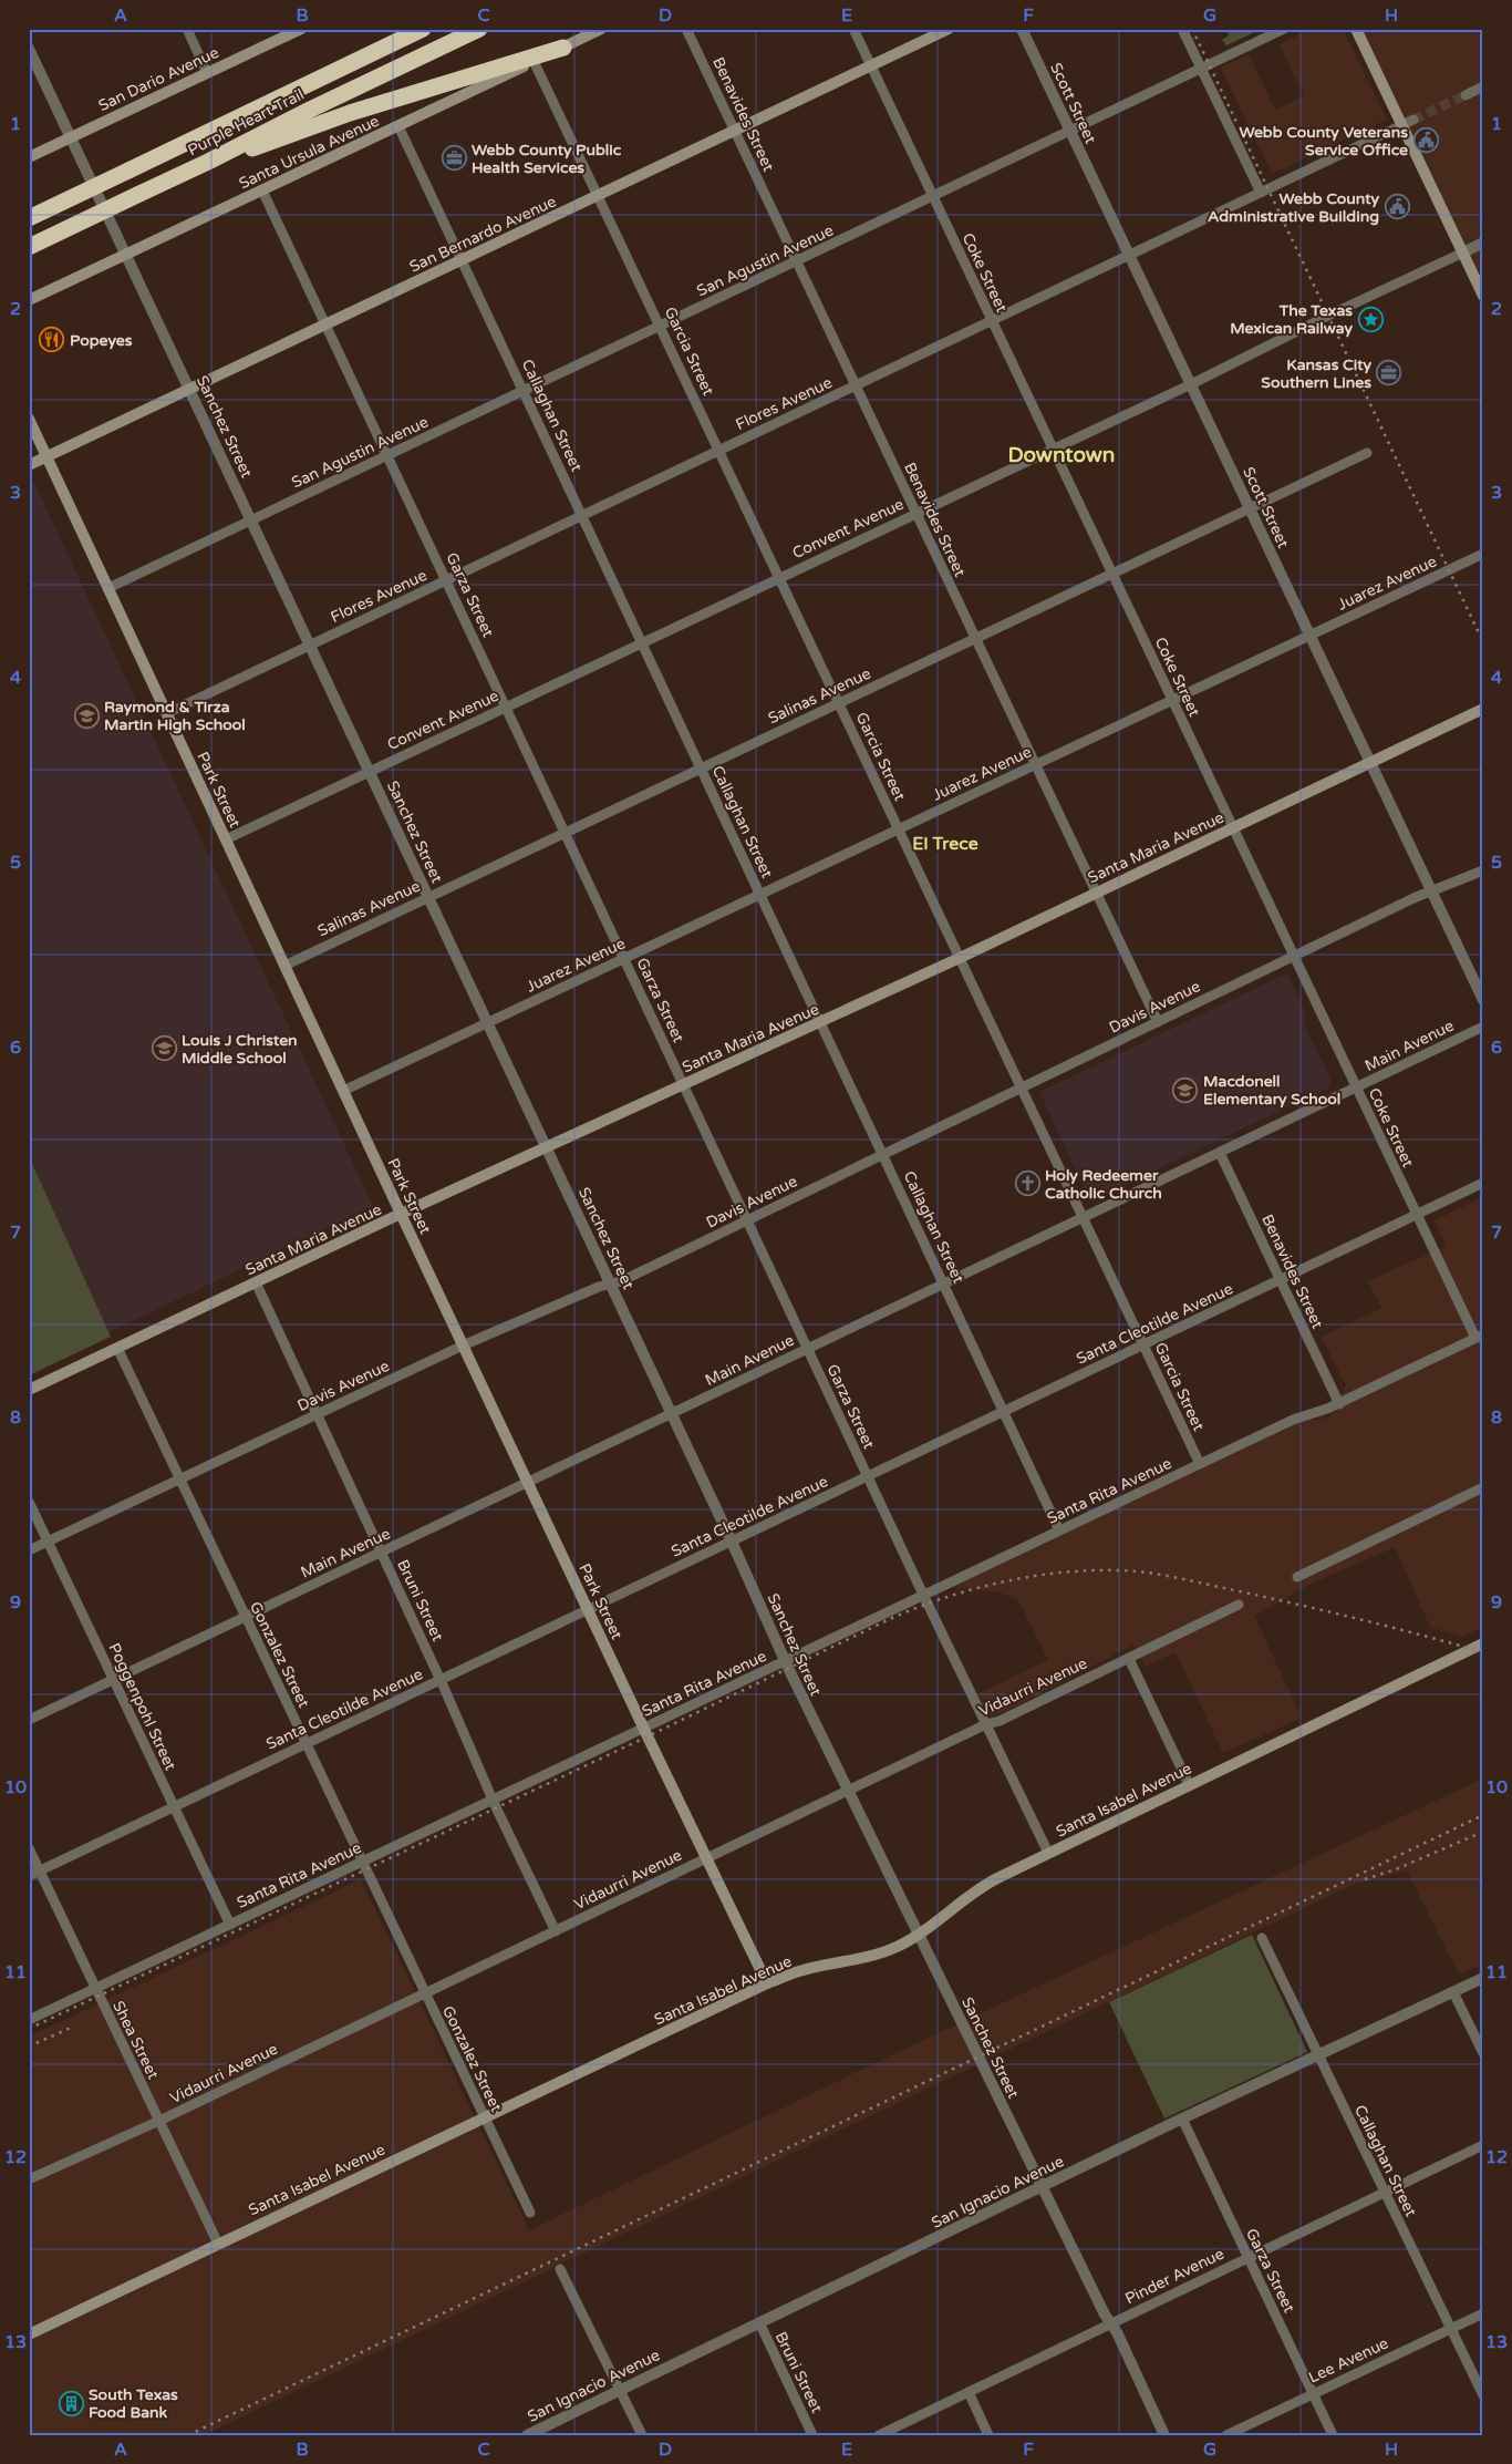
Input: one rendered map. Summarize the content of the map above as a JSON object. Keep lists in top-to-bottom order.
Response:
{
  "streets": {
    "highway": ["Purple Heart Trail"],
    "main road": [
      "San Dario Avenue",
      "Santa Ursula Avenue",
      "San Bernardo Avenue",
      "Park Street",
      "Santa Maria Avenue",
      "Santa Isabel Avenue"
    ],
    "street": [
      "Scott Street",
      "Benavides Street",
      "San Agustin Avenue",
      "Coke Street",
      "Garcia Street",
      "Flores Avenue",
      "Callaghan Street",
      "Sanchez Street",
      "Convent Avenue",
      "Juarez Avenue",
      "Garza Street",
      "Salinas Avenue",
      "Davis Avenue",
      "Main Avenue",
      "Santa Cleotilde Avenue",
      "Santa Rita Avenue",
      "Bruni Street",
      "Gonzalez Street",
      "Vidaurri Avenue",
      "Poggenpohl Street",
      "Shea Street",
      "San Ignacio Avenue",
      "Pinder Avenue",
      "Lee Avenue"
    ]
  },
  "crossings": [
    ["San Dario Avenue", "Sanchez Street"],
    ["Scott Street", "San Agustin Avenue"],
    ["Scott Street", "Flores Avenue"],
    ["Scott Street", "Convent Avenue"],
    ["Scott Street", "Juarez Avenue"],
    ["Scott Street", "Salinas Avenue"],
    ["Scott Street", "Santa Maria Avenue"],
    ["Scott Street", "Davis Avenue"],
    ["Benavides Street", "San Bernardo Avenue"],
    ["Benavides Street", "San Agustin Avenue"],
    ["Benavides Street", "Flores Avenue"],
    ["Benavides Street", "Convent Avenue"],
    ["Benavides Street", "Juarez Avenue"],
    ["Benavides Street", "Salinas Avenue"],
    ["Benavides Street", "Santa Maria Avenue"],
    ["Benavides Street", "Davis Avenue"],
    ["Benavides Street", "Main Avenue"],
    ["Benavides Street", "Santa Cleotilde Avenue"],
    ["Benavides Street", "Santa Rita Avenue"],
    ["Santa Ursula Avenue", "Garcia Street"],
    ["Santa Ursula Avenue", "Callaghan Street"],
    ["Santa Ursula Avenue", "Sanchez Street"],
    ["Santa Ursula Avenue", "Garza Street"],
    ["San Bernardo Avenue", "Coke Street"],
    ["San Bernardo Avenue", "Garcia Street"],
    ["San Bernardo Avenue", "Callaghan Street"],
    ["San Bernardo Avenue", "Sanchez Street"],
    ["San Bernardo Avenue", "Garza Street"],
    ["San Bernardo Avenue", "Park Street"],
    ["San Agustin Avenue", "Coke Street"],
    ["San Agustin Avenue", "Garcia Street"],
    ["San Agustin Avenue", "Callaghan Street"],
    ["San Agustin Avenue", "Sanchez Street"],
    ["San Agustin Avenue", "Garza Street"],
    ["San Agustin Avenue", "Park Street"],
    ["Coke Street", "Flores Avenue"],
    ["Coke Street", "Convent Avenue"],
    ["Coke Street", "Juarez Avenue"],
    ["Coke Street", "Salinas Avenue"],
    ["Coke Street", "Santa Maria Avenue"],
    ["Coke Street", "Davis Avenue"],
    ["Coke Street", "Main Avenue"],
    ["Coke Street", "Santa Cleotilde Avenue"],
    ["Coke Street", "Santa Rita Avenue"],
    ["Garcia Street", "Flores Avenue"],
    ["Garcia Street", "Convent Avenue"],
    ["Garcia Street", "Juarez Avenue"],
    ["Garcia Street", "Salinas Avenue"],
    ["Garcia Street", "Santa Maria Avenue"],
    ["Garcia Street", "Davis Avenue"],
    ["Garcia Street", "Main Avenue"],
    ["Garcia Street", "Santa Cleotilde Avenue"],
    ["Garcia Street", "Santa Rita Avenue"],
    ["Flores Avenue", "Callaghan Street"],
    ["Flores Avenue", "Sanchez Street"],
    ["Flores Avenue", "Garza Street"],
    ["Flores Avenue", "Park Street"],
    ["Callaghan Street", "Convent Avenue"],
    ["Callaghan Street", "Juarez Avenue"],
    ["Callaghan Street", "Salinas Avenue"],
    ["Callaghan Street", "Santa Maria Avenue"],
    ["Callaghan Street", "Davis Avenue"],
    ["Callaghan Street", "Main Avenue"],
    ["Callaghan Street", "Santa Cleotilde Avenue"],
    ["Callaghan Street", "Santa Rita Avenue"],
    ["Callaghan Street", "San Ignacio Avenue"],
    ["Callaghan Street", "Pinder Avenue"],
    ["Callaghan Street", "Lee Avenue"],
    ["Sanchez Street", "Convent Avenue"],
    ["Sanchez Street", "Juarez Avenue"],
    ["Sanchez Street", "Salinas Avenue"],
    ["Sanchez Street", "Santa Maria Avenue"],
    ["Sanchez Street", "Davis Avenue"],
    ["Sanchez Street", "Main Avenue"],
    ["Sanchez Street", "Santa Cleotilde Avenue"],
    ["Sanchez Street", "Santa Rita Avenue"],
    ["Sanchez Street", "Vidaurri Avenue"],
    ["Sanchez Street", "Santa Isabel Avenue"],
    ["Sanchez Street", "San Ignacio Avenue"],
    ["Sanchez Street", "Pinder Avenue"],
    ["Convent Avenue", "Garza Street"],
    ["Convent Avenue", "Park Street"],
    ["Juarez Avenue", "Garza Street"],
    ["Juarez Avenue", "Park Street"],
    ["Garza Street", "Salinas Avenue"],
    ["Garza Street", "Santa Maria Avenue"],
    ["Garza Street", "Davis Avenue"],
    ["Garza Street", "Main Avenue"],
    ["Garza Street", "Santa Cleotilde Avenue"],
    ["Garza Street", "Santa Rita Avenue"],
    ["Garza Street", "Vidaurri Avenue"],
    ["Garza Street", "Santa Isabel Avenue"],
    ["Garza Street", "San Ignacio Avenue"],
    ["Garza Street", "Pinder Avenue"],
    ["Garza Street", "Lee Avenue"],
    ["Salinas Avenue", "Park Street"],
    ["Park Street", "Santa Maria Avenue"],
    ["Park Street", "Davis Avenue"],
    ["Park Street", "Main Avenue"],
    ["Park Street", "Santa Cleotilde Avenue"],
    ["Park Street", "Santa Rita Avenue"],
    ["Park Street", "Vidaurri Avenue"],
    ["Park Street", "Santa Isabel Avenue"],
    ["Santa Maria Avenue", "Bruni Street"],
    ["Santa Maria Avenue", "Gonzalez Street"],
    ["Davis Avenue", "Bruni Street"],
    ["Davis Avenue", "Gonzalez Street"],
    ["Davis Avenue", "Poggenpohl Street"],
    ["Main Avenue", "Bruni Street"],
    ["Main Avenue", "Gonzalez Street"],
    ["Main Avenue", "Poggenpohl Street"],
    ["Santa Cleotilde Avenue", "Bruni Street"],
    ["Santa Cleotilde Avenue", "Gonzalez Street"],
    ["Santa Cleotilde Avenue", "Poggenpohl Street"],
    ["Santa Cleotilde Avenue", "Shea Street"],
    ["Santa Rita Avenue", "Bruni Street"],
    ["Santa Rita Avenue", "Gonzalez Street"],
    ["Santa Rita Avenue", "Poggenpohl Street"],
    ["Santa Rita Avenue", "Shea Street"],
    ["Bruni Street", "Vidaurri Avenue"],
    ["Bruni Street", "San Ignacio Avenue"],
    ["Gonzalez Street", "Vidaurri Avenue"],
    ["Gonzalez Street", "Santa Isabel Avenue"],
    ["Vidaurri Avenue", "Shea Street"],
    ["Santa Isabel Avenue", "Shea Street"]
  ],
  "districts": ["Downtown", "El Trece"],
  "places": {
    "public building": ["Webb County Veterans Service Office", "Webb County Administrative Building"],
    "office": ["Webb County Public Health Services", "Kansas City Southern Lines"],
    "place": ["The Texas Mexican Railway"],
    "restaurant": ["Popeyes"],
    "school or university": ["Raymond & Tirza Martin High School", "Louis J Christen Middle School", "Macdonell Elementary School"],
    "church": ["Holy Redeemer Catholic Church"],
    "building": ["South Texas Food Bank"]
  },
  "grid": {
    "columns": [
      "A",
      "B",
      "C",
      "D",
      "E",
      "F",
      "G",
      "H"
    ],
    "rows": [
      "1",
      "2",
      "3",
      "4",
      "5",
      "6",
      "7",
      "8",
      "9",
      "10",
      "11",
      "12",
      "13"
    ]
  }
}
